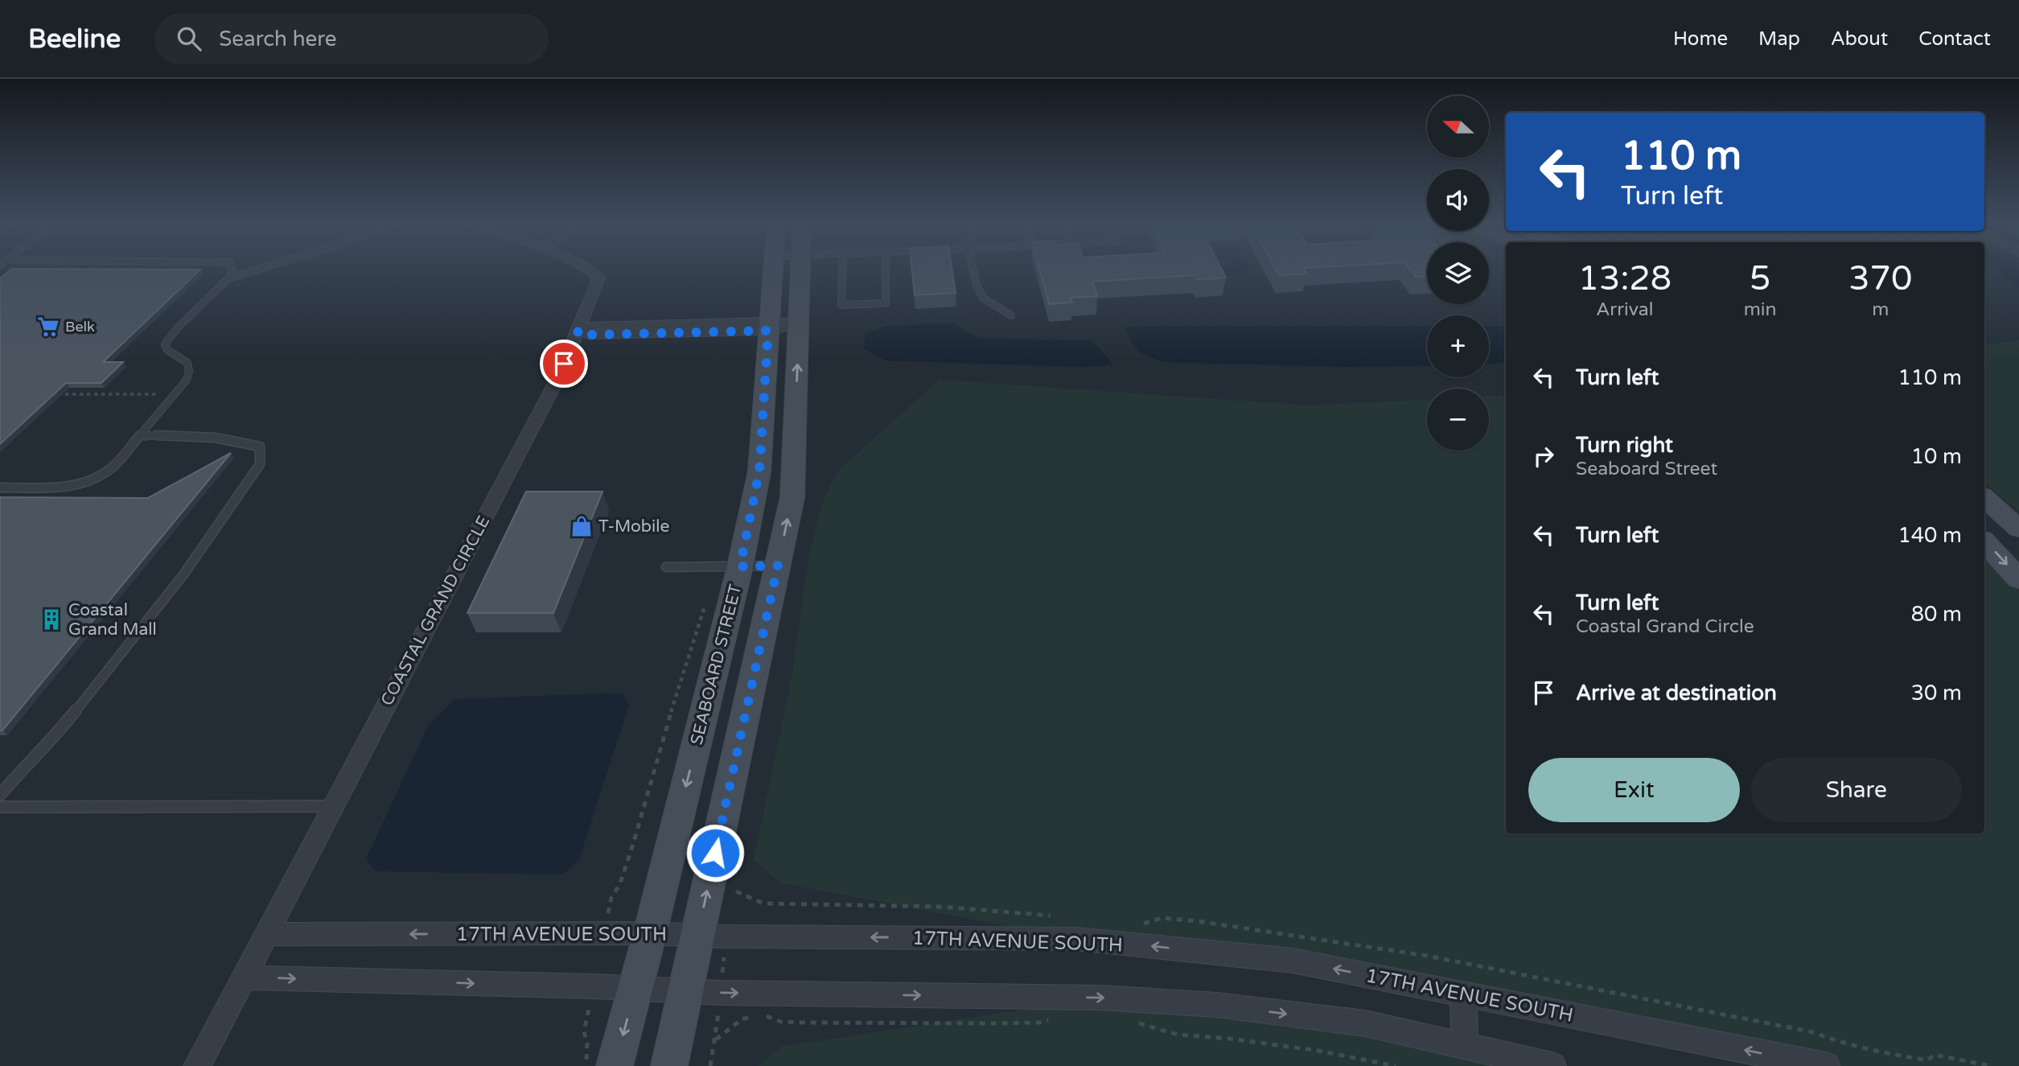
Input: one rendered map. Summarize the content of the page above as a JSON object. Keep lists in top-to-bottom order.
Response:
{
  "streets": {
    "street": ["COASTAL GRAND CIRCLE", "SEABOARD STREET", "17TH AVENUE SOUTH"]
  },
  "crossings": [
    ["COASTAL GRAND CIRCLE", "17TH AVENUE SOUTH"],
    ["SEABOARD STREET", "17TH AVENUE SOUTH"]
  ],
  "places": {
    "supermarket": ["Belk"],
    "shop": ["T-Mobile"],
    "building": ["Coastal Grand Mall"]
  },
  "north": "left",
  "page": {
    "header": "Beeline",
    "search": "Search here",
    "nav": [
      "Home",
      "Map",
      "About",
      "Contact"
    ],
    "map_buttons": ["+", "−"],
    "turn": ["110 m", "Turn left"],
    "eta": [
      "13:28",
      "Arrival",
      "5",
      "min",
      "370",
      "m"
    ],
    "list": [
      {
        "name": "Turn left",
        "value": "110 m"
      },
      {
        "name": "Turn right",
        "note": "Seaboard Street",
        "value": "10 m"
      },
      {
        "name": "Turn left",
        "value": "140 m"
      },
      {
        "name": "Turn left",
        "note": "Coastal Grand Circle",
        "value": "80 m"
      },
      {
        "name": "Arrive at destination",
        "value": "30 m"
      }
    ],
    "buttons": ["Exit", "Share"]
  }
}
